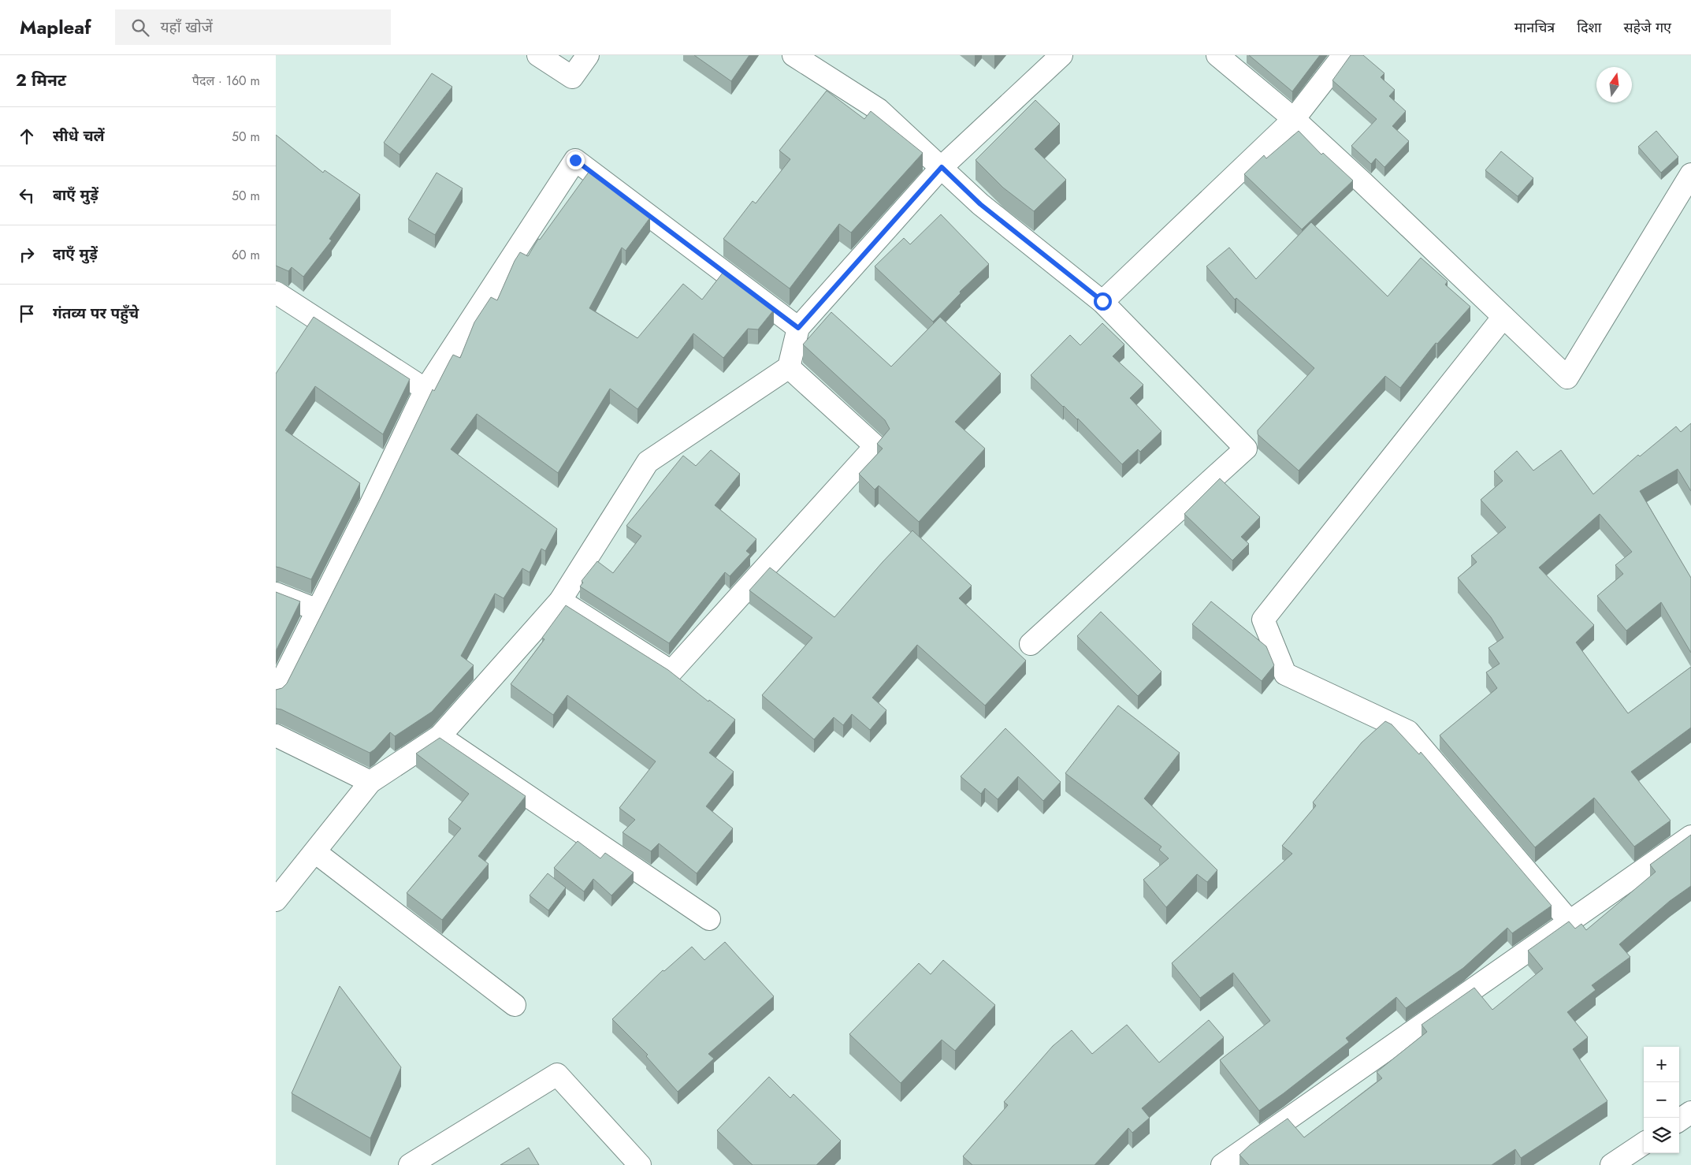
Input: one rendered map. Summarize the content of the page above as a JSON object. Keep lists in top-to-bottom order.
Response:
{
  "north": "top",
  "page": {
    "header": "Mapleaf",
    "search": "यहाँ खोजें",
    "nav": ["मानचित्र", "दिशा", "सहेजे गए"],
    "heading": ["2 मिनट", "पैदल · 160 m"],
    "list": [
      ["सीधे चलें", "50 m"],
      ["बाएँ मुड़ें", "50 m"],
      ["दाएँ मुड़ें", "60 m"],
      "गंतव्य पर पहुँचे"
    ],
    "map_buttons": ["+", "−"]
  }
}
